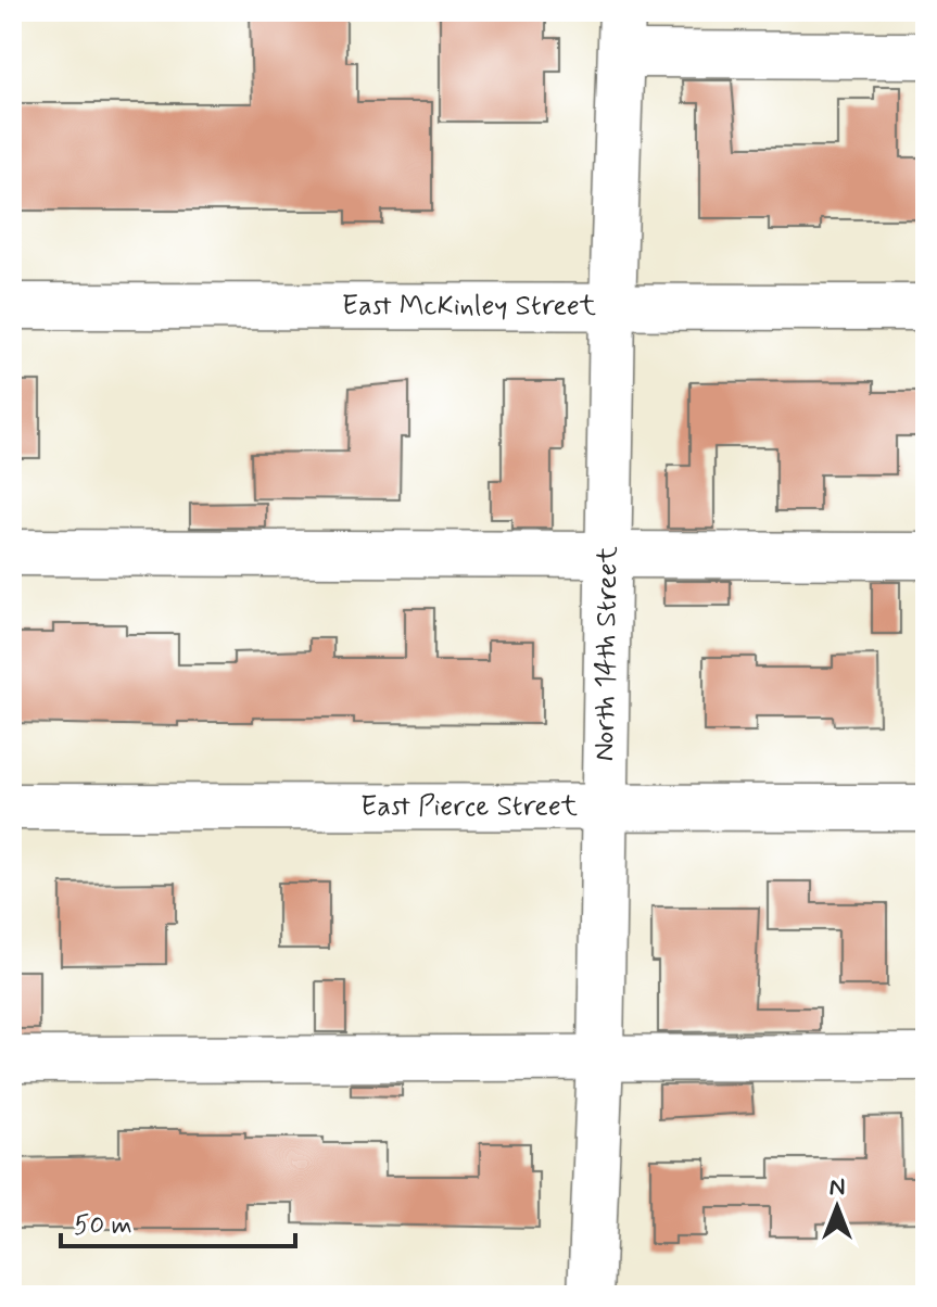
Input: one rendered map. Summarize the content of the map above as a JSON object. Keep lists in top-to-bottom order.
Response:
{
  "streets": {
    "street": ["East McKinley Street", "North 14th Street", "East Pierce Street"]
  },
  "crossings": [
    ["East McKinley Street", "North 14th Street"],
    ["North 14th Street", "East Pierce Street"]
  ],
  "scale_bar": "50 m",
  "north": "top"
}
